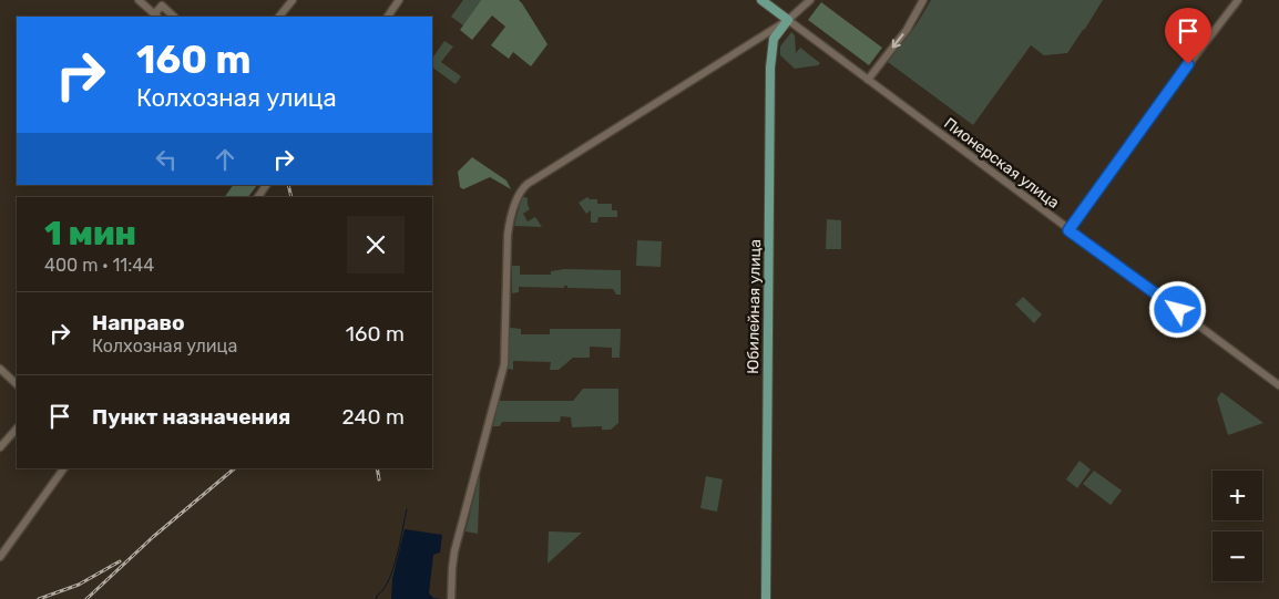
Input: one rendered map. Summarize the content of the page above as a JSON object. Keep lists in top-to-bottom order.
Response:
{
  "streets": {
    "main road": ["Пионерская улица", "Юбилейная улица"]
  },
  "page": {
    "turn": ["160 m", "Колхозная улица"],
    "heading": ["1 мин", "400 m · 11:44"],
    "list": [
      {
        "name": "Направо",
        "note": "Колхозная улица",
        "value": "160 m"
      },
      {
        "name": "Пункт назначения",
        "value": "240 m"
      }
    ],
    "map_buttons": ["+", "−"]
  }
}
